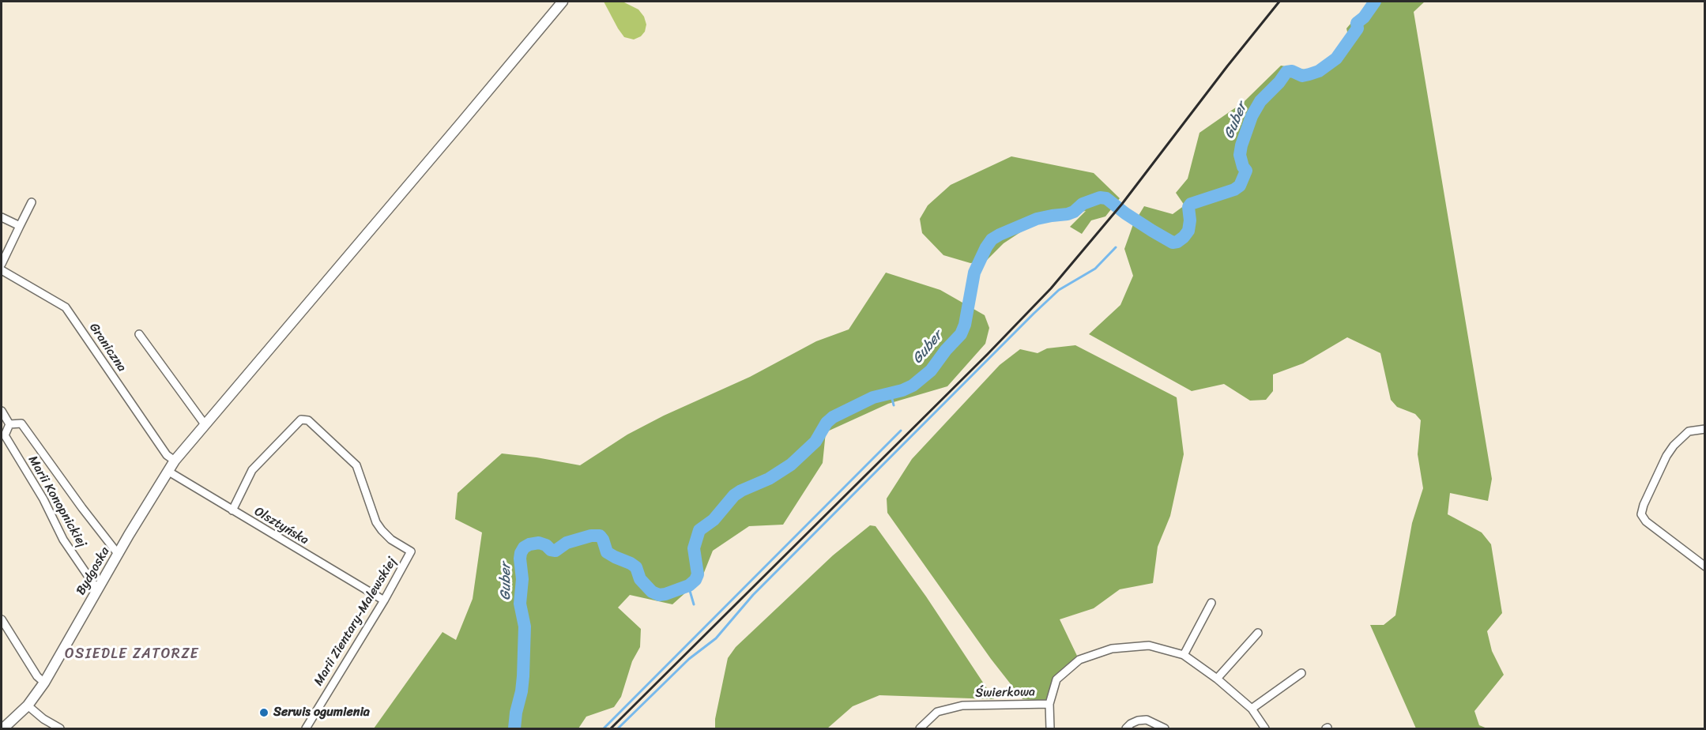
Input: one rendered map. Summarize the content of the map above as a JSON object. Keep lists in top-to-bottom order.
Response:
{
  "streets": {
    "main road": ["Bydgoska"],
    "street": [
      "Graniczna",
      "Marii Konopnickiej",
      "Olsztyńska",
      "Marii Zientary-Malewskiej",
      "Świerkowa"
    ]
  },
  "crossings": [
    ["Graniczna", "Bydgoska"],
    ["Marii Konopnickiej", "Bydgoska"],
    ["Olsztyńska", "Bydgoska"],
    ["Olsztyńska", "Marii Zientary-Malewskiej"]
  ],
  "districts": ["OSIEDLE ZATORZE"],
  "water": ["Guber"],
  "places": ["Serwis ogumienia"]
}
